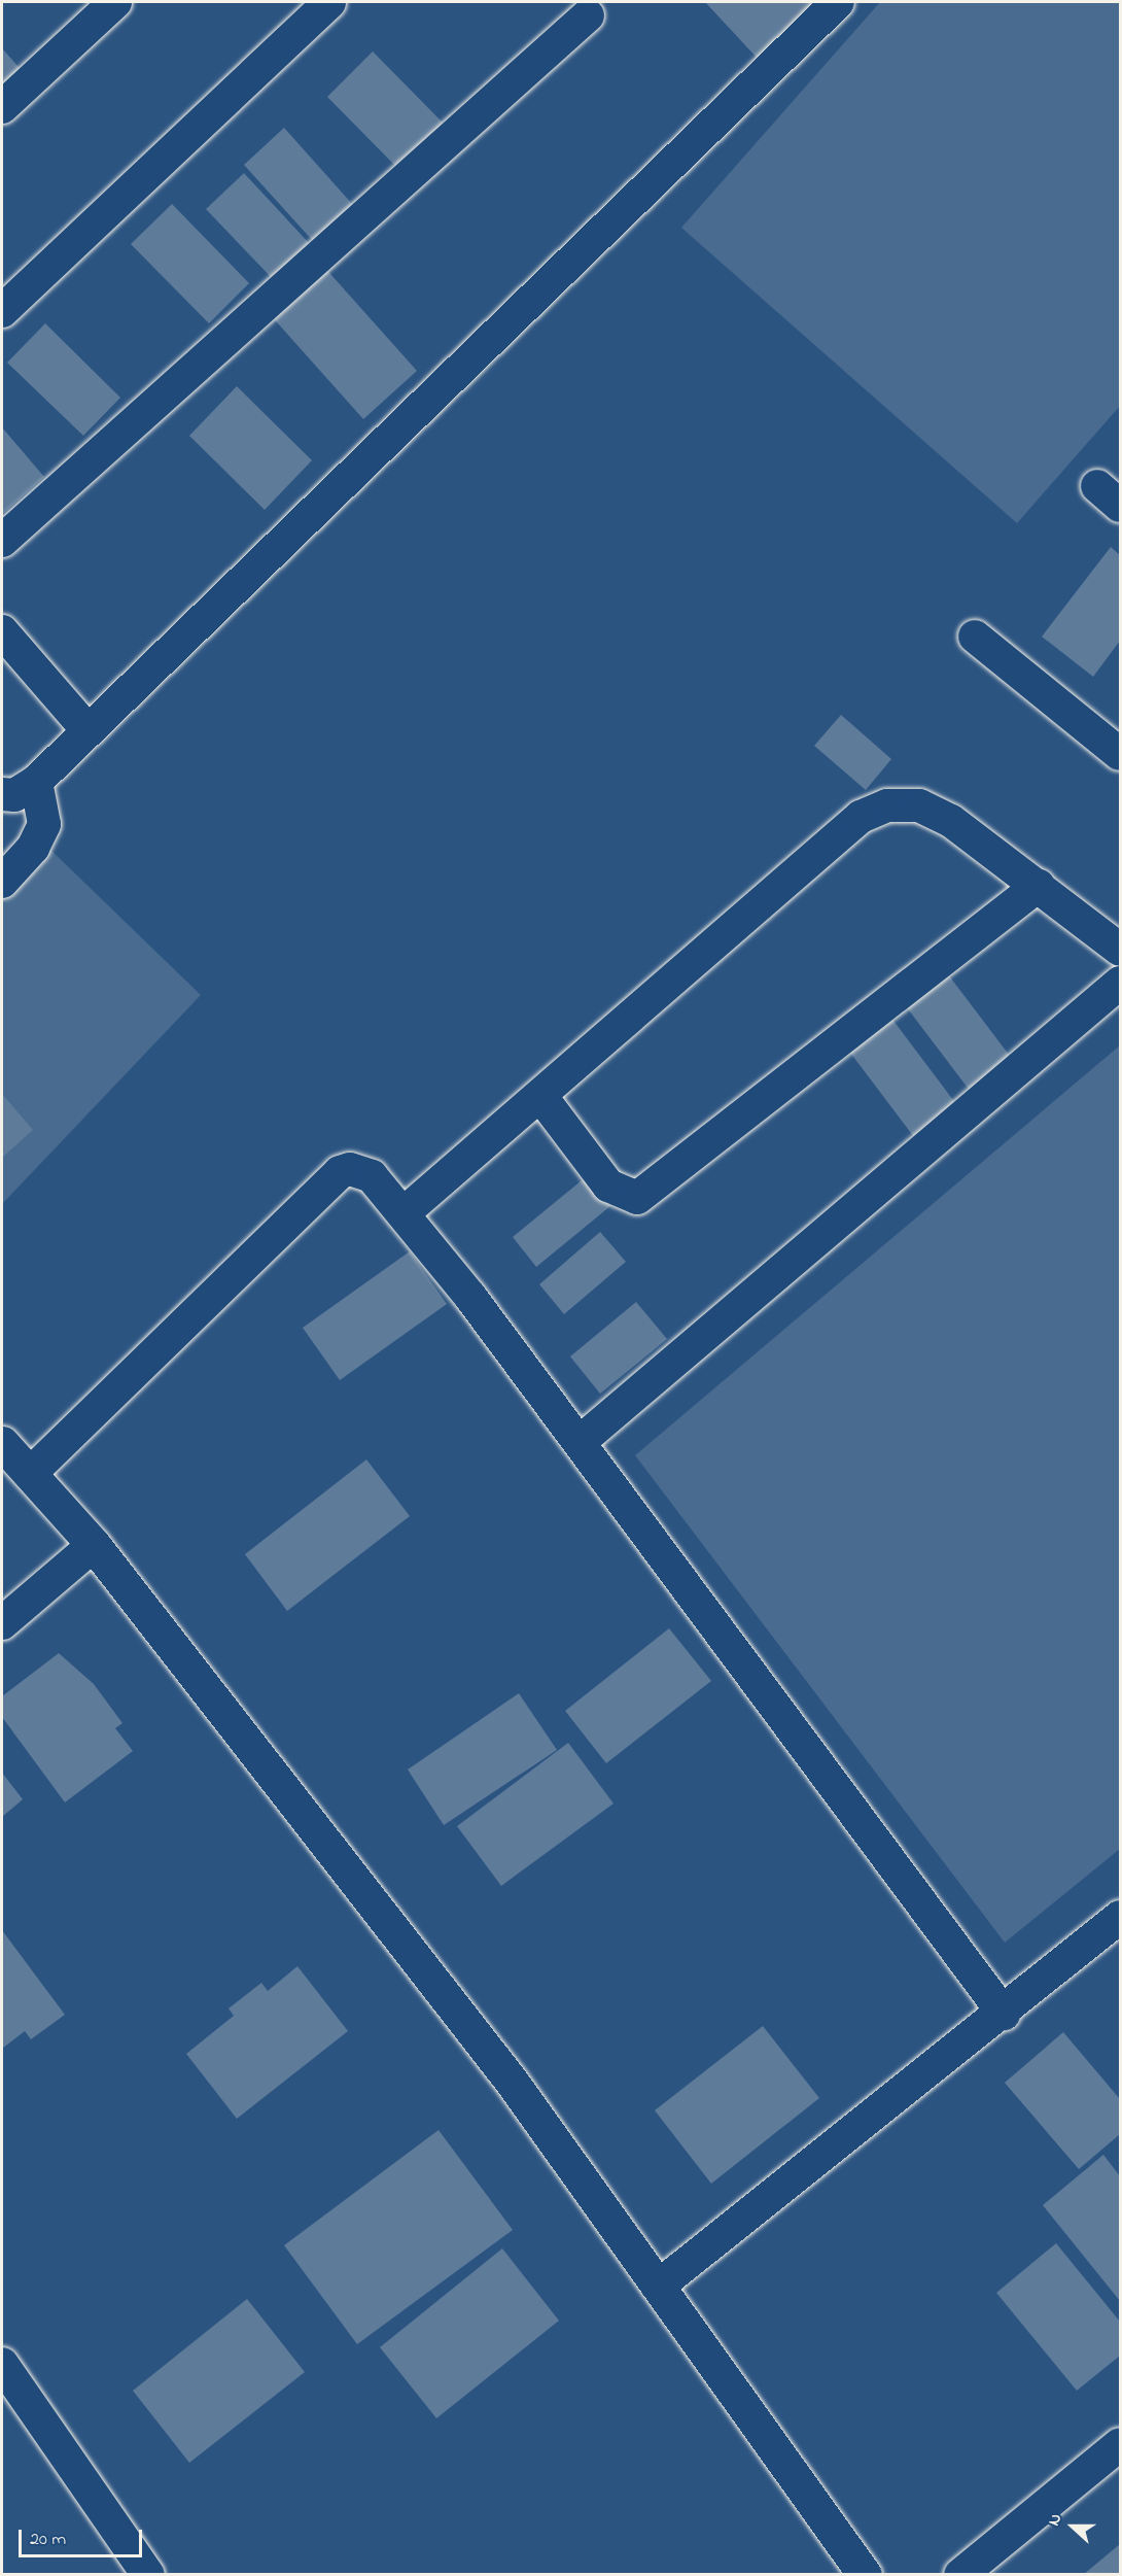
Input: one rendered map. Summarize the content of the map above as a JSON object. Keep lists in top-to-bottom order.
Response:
{
  "scale_bar": "20 m",
  "north": "left"
}
